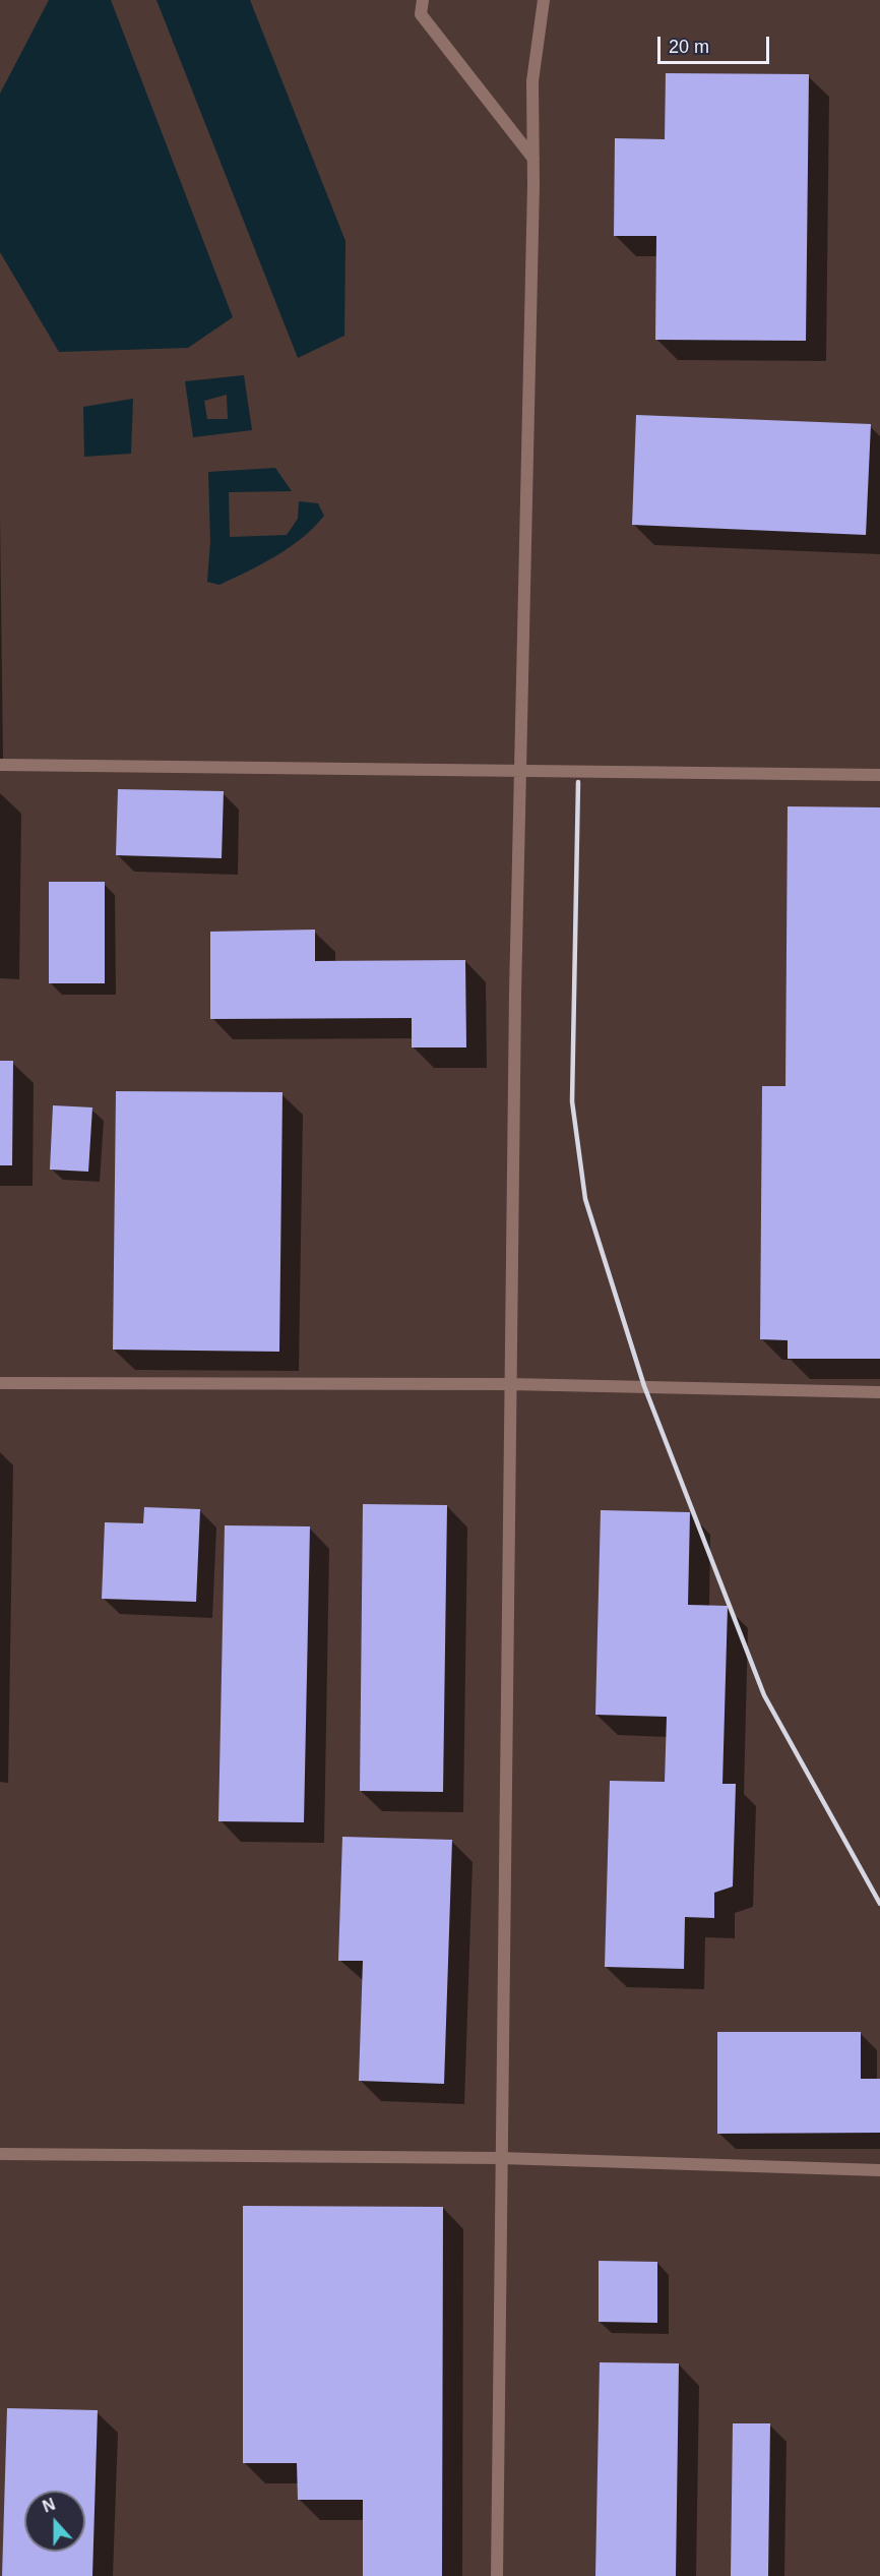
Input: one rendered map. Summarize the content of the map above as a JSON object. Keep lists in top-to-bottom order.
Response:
{
  "scale_bar": "20 m",
  "north": "top"
}
